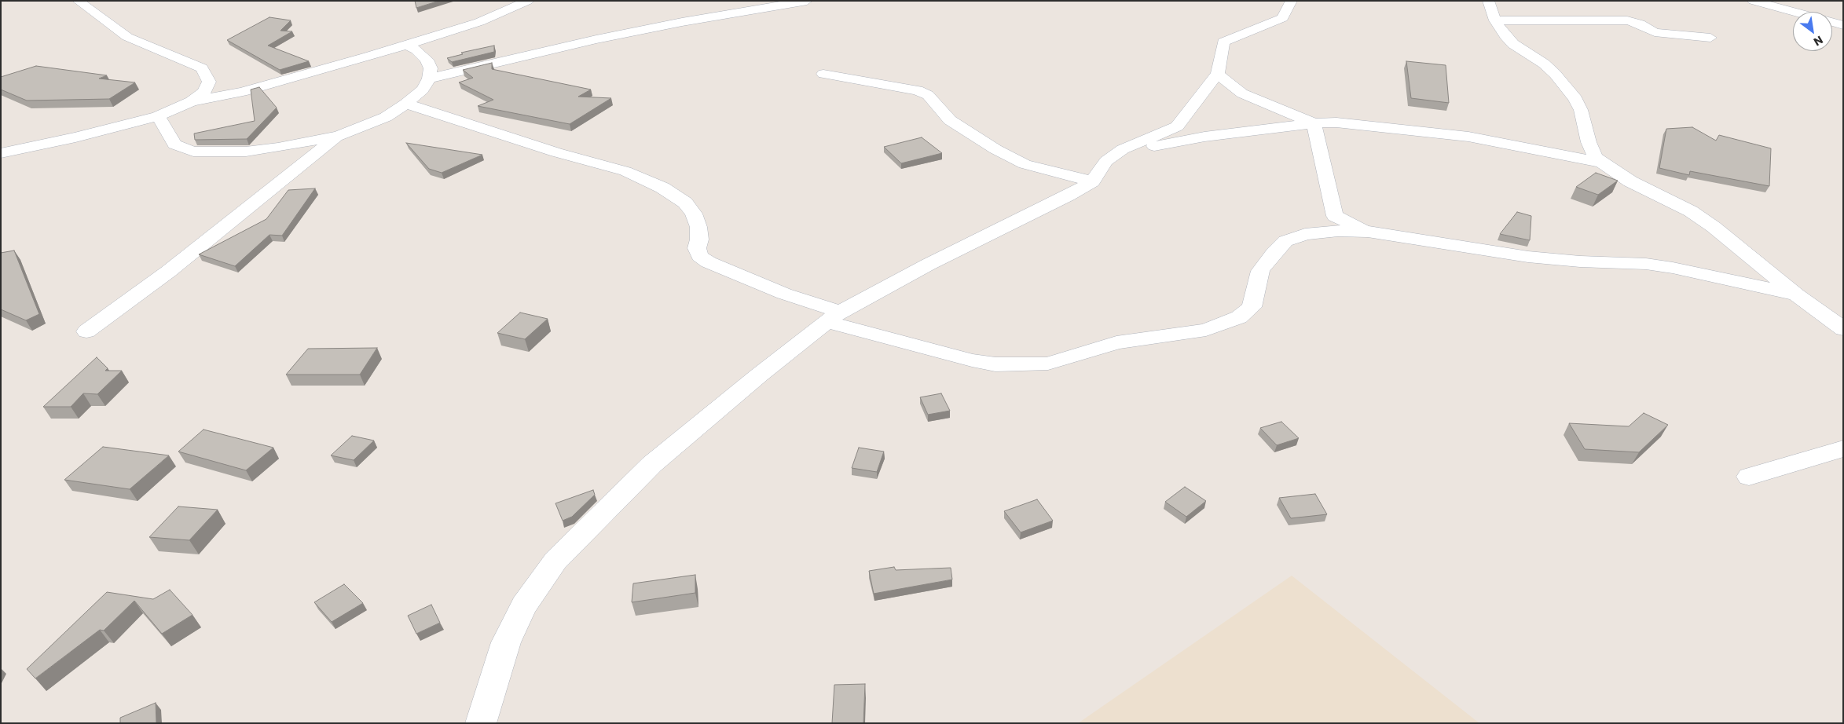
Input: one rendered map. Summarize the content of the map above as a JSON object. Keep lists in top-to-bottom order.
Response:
{
  "north": "bottom right"
}
